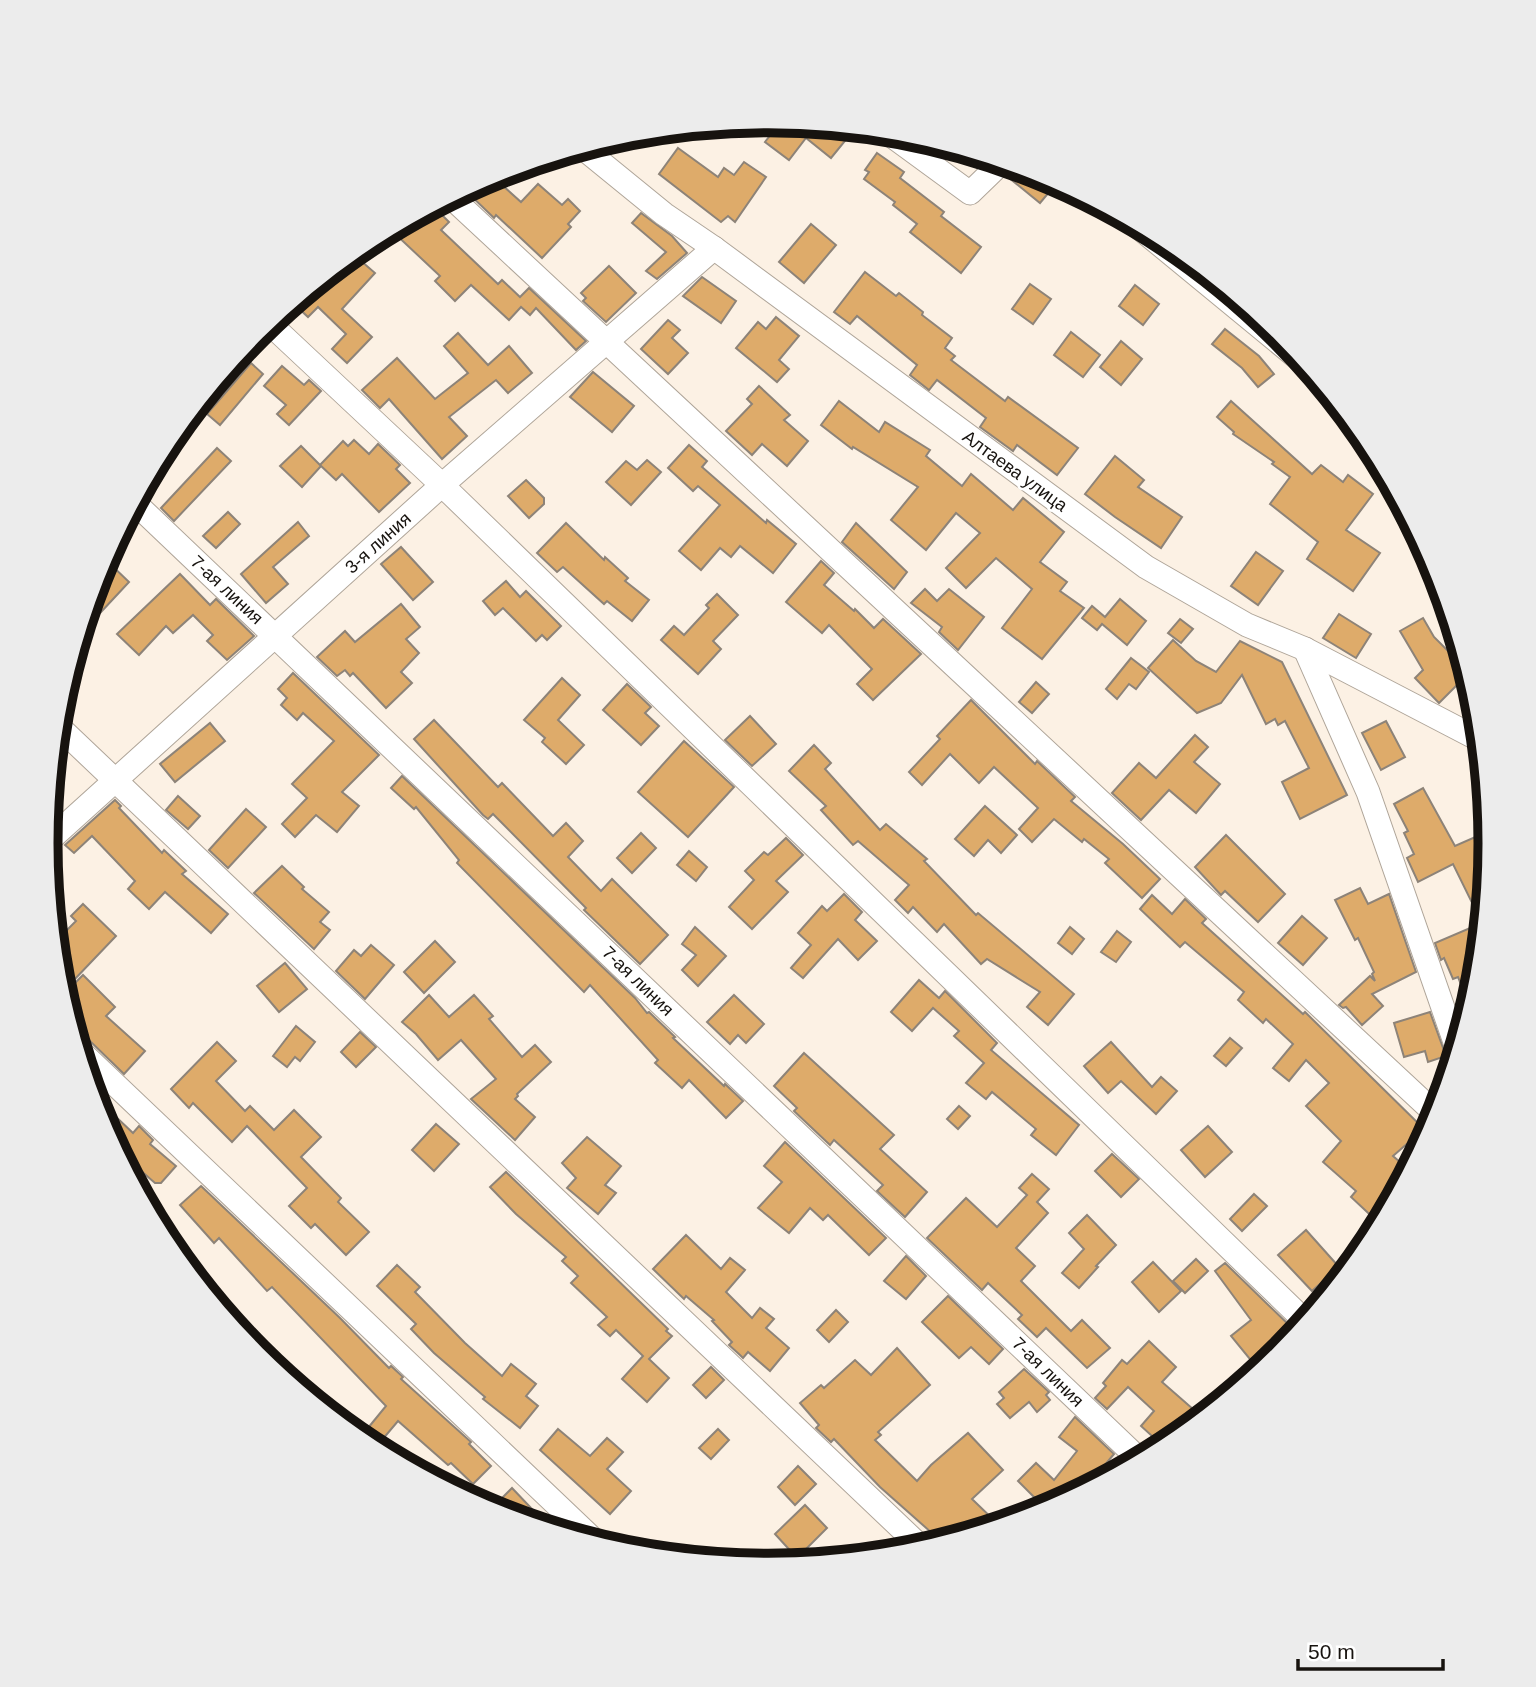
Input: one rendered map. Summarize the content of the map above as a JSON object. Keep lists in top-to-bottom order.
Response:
{
  "streets": {
    "street": ["Алтаева улица", "3-я линия", "7-ая линия"]
  },
  "crossings": [
    ["Алтаева улица", "3-я линия"],
    ["3-я линия", "7-ая линия"]
  ],
  "scale_bar": "50 m"
}
